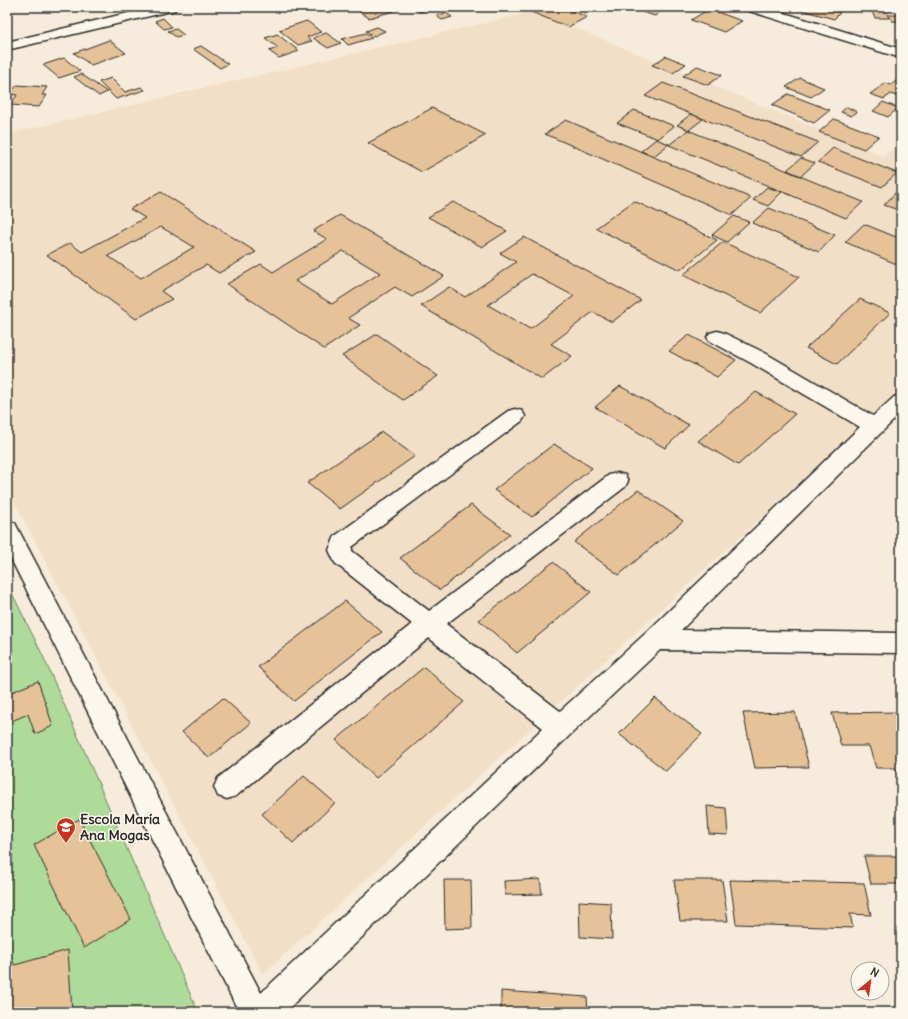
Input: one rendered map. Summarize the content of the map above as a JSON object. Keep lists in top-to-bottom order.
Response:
{
  "places": {
    "school or university": ["Escola María Ana Mogas"]
  },
  "north": "top right"
}
